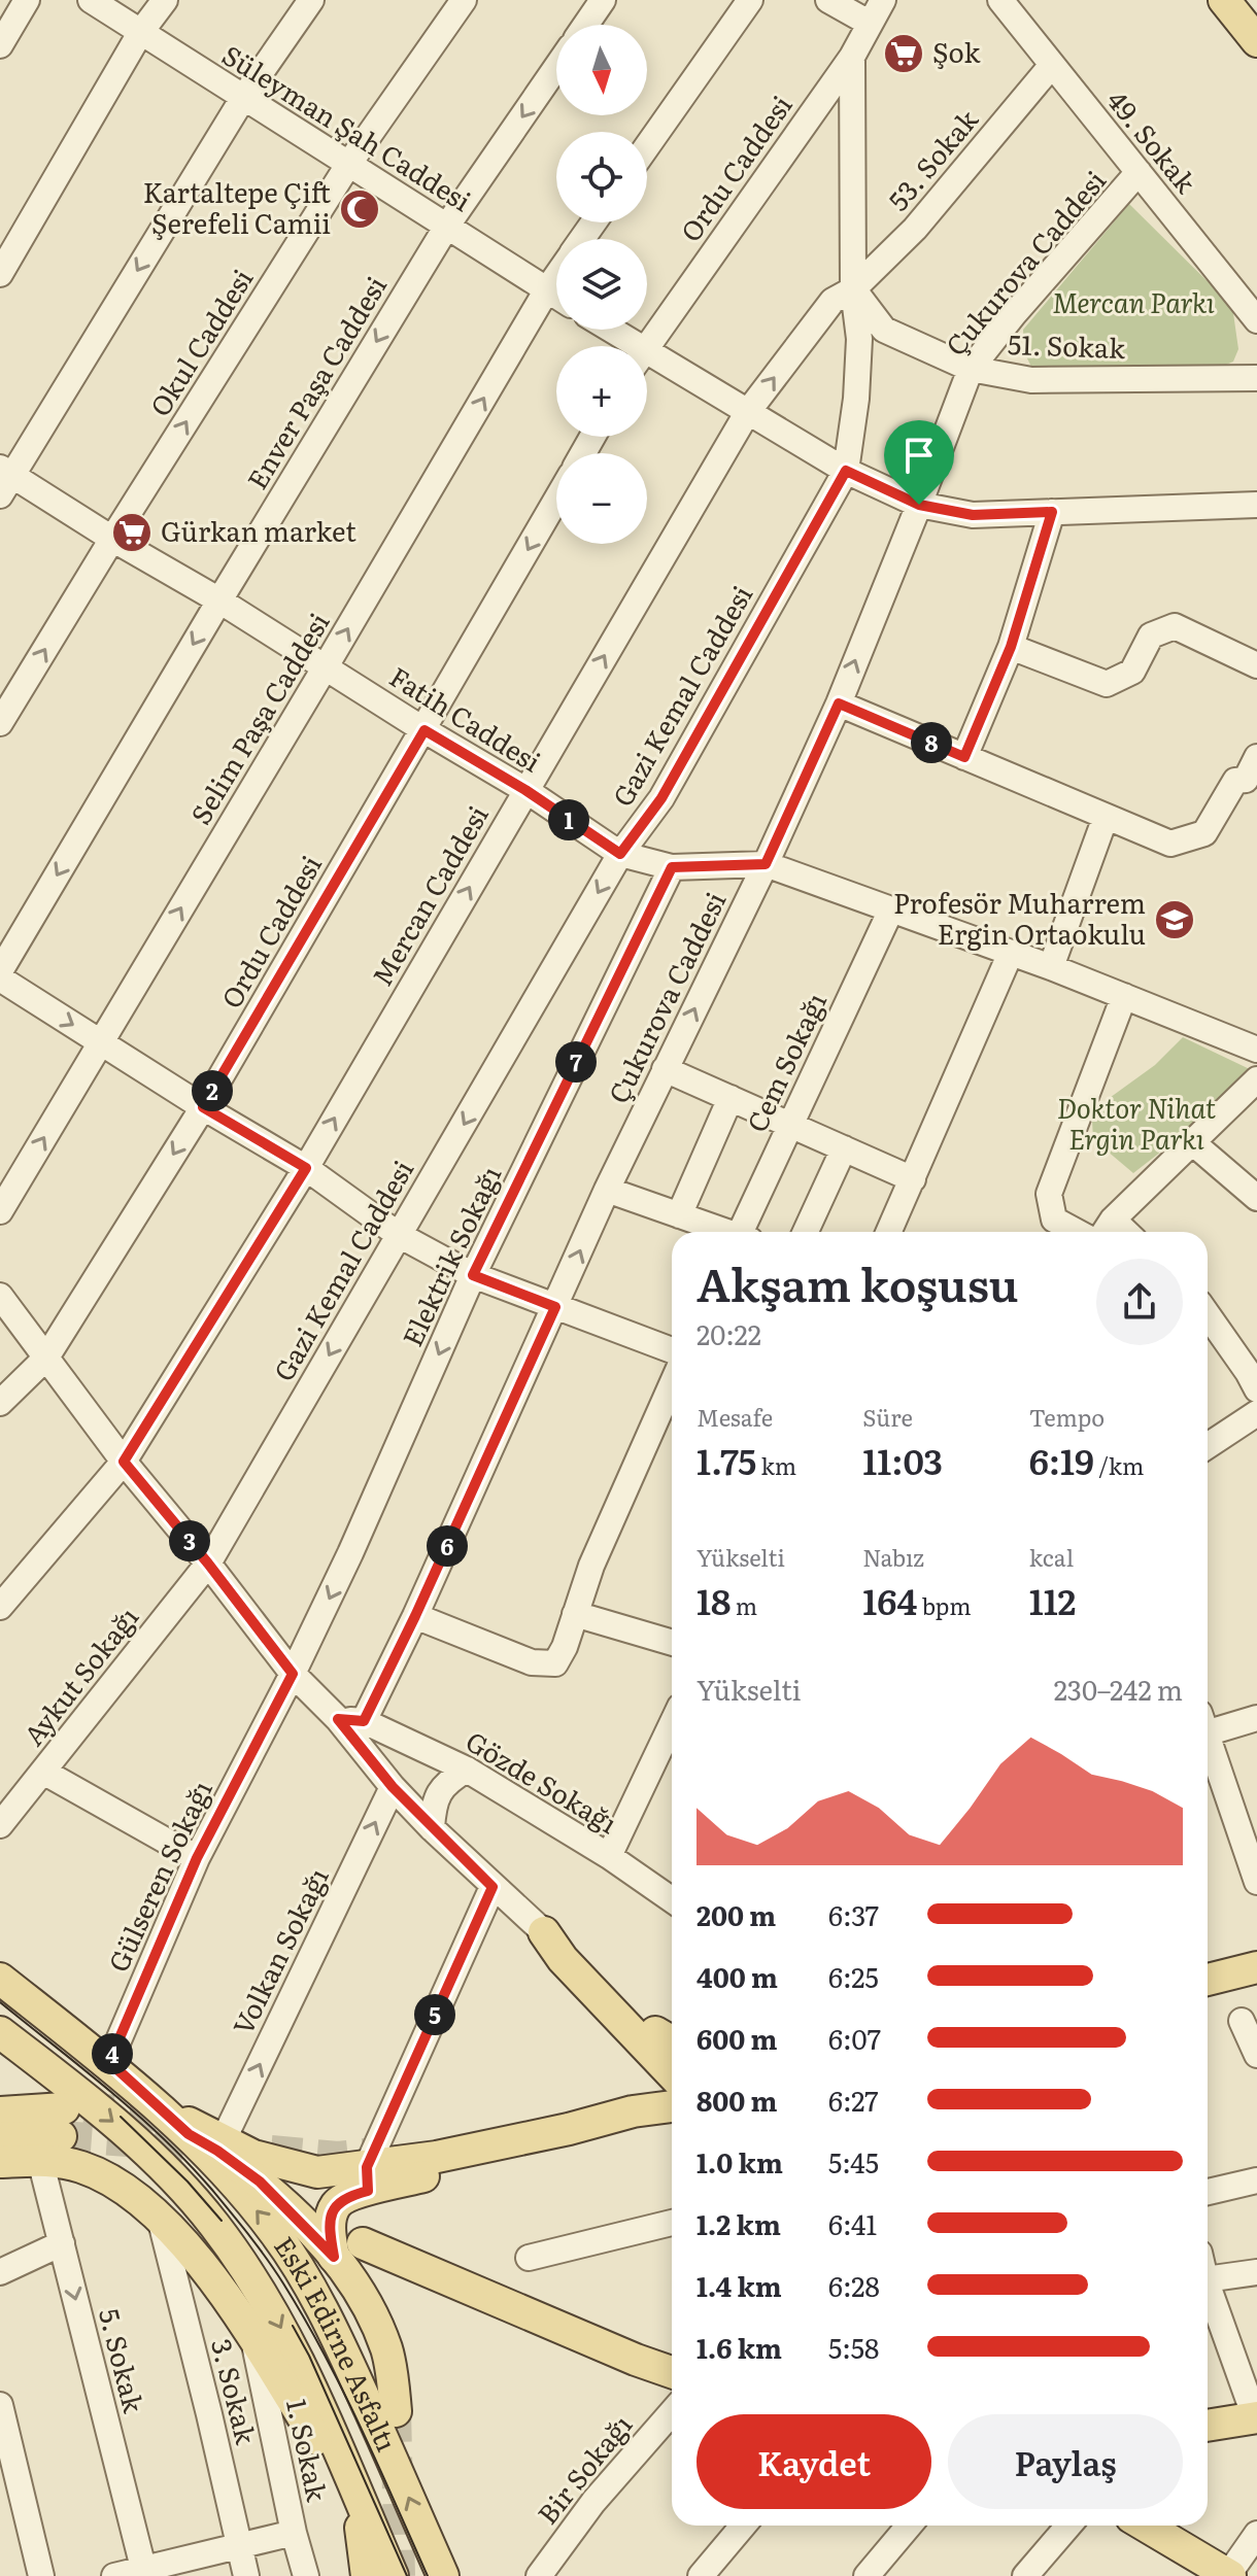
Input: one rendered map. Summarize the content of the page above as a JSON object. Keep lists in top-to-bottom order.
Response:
{
  "streets": {
    "main road": ["Eski Edirne Asfaltı"],
    "street": [
      "Süleyman Şah Caddesi",
      "49. Sokak",
      "53. Sokak",
      "Ordu Caddesi",
      "Çukurova Caddesi",
      "Okul Caddesi",
      "51. Sokak",
      "Enver Paşa Caddesi",
      "Gazi Kemal Caddesi",
      "Selim Paşa Caddesi",
      "Fatih Caddesi",
      "Mercan Caddesi",
      "Cem Sokağı",
      "Elektrik Sokağı",
      "Aykut Sokağı",
      "Gözde Sokağı",
      "Gülseren Sokağı",
      "Volkan Sokağı",
      "5. Sokak",
      "3. Sokak",
      "1. Sokak",
      "Bir Sokağı"
    ]
  },
  "crossings": [
    ["Süleyman Şah Caddesi", "Okul Caddesi"],
    ["Süleyman Şah Caddesi", "Enver Paşa Caddesi"],
    ["Süleyman Şah Caddesi", "Selim Paşa Caddesi"],
    ["49. Sokak", "53. Sokak"],
    ["49. Sokak", "Çukurova Caddesi"],
    ["53. Sokak", "51. Sokak"],
    ["53. Sokak", "Gazi Kemal Caddesi"],
    ["53. Sokak", "Mercan Caddesi"],
    ["Ordu Caddesi", "Gazi Kemal Caddesi"],
    ["Ordu Caddesi", "Fatih Caddesi"],
    ["Çukurova Caddesi", "51. Sokak"],
    ["Çukurova Caddesi", "Fatih Caddesi"],
    ["Çukurova Caddesi", "Gözde Sokağı"],
    ["Okul Caddesi", "Fatih Caddesi"],
    ["51. Sokak", "Gazi Kemal Caddesi"],
    ["51. Sokak", "Mercan Caddesi"],
    ["Enver Paşa Caddesi", "Fatih Caddesi"],
    ["Gazi Kemal Caddesi", "Fatih Caddesi"],
    ["Gazi Kemal Caddesi", "Mercan Caddesi"],
    ["Gazi Kemal Caddesi", "Aykut Sokağı"],
    ["Selim Paşa Caddesi", "Fatih Caddesi"],
    ["Fatih Caddesi", "Mercan Caddesi"],
    ["Fatih Caddesi", "Cem Sokağı"],
    ["Fatih Caddesi", "Elektrik Sokağı"],
    ["Elektrik Sokağı", "Gülseren Sokağı"],
    ["Gülseren Sokağı", "Eski Edirne Asfaltı"]
  ],
  "one_way": [
    "Ordu Caddesi",
    "Enver Paşa Caddesi",
    "Gazi Kemal Caddesi",
    "Selim Paşa Caddesi",
    "Mercan Caddesi",
    "Elektrik Sokağı"
  ],
  "parks": ["Mercan Parkı", "Doktor Nihat Ergin Parkı"],
  "places": {
    "supermarket": ["Şok", "Gürkan market"],
    "mosque": ["Kartaltepe Çift Şerefeli Camii"],
    "school or university": ["Profesör Muharrem Ergin Ortaokulu"]
  },
  "north": "bottom",
  "page": {
    "map_buttons": ["+", "−"],
    "pins": [
      "8",
      "1",
      "7",
      "2",
      "3",
      "6",
      "5",
      "4"
    ],
    "heading": ["Akşam koşusu", "20:22"],
    "stats": [
      ["Mesafe", "1.75 km"],
      ["Süre", "11:03"],
      ["Tempo", "6:19 /km"],
      ["Yükselti", "18 m"],
      ["Nabız", "164 bpm"],
      ["kcal", "112"]
    ],
    "chart": ["Yükselti", "230–242 m"],
    "list": [
      {
        "name": "200 m",
        "note": "6:37"
      },
      {
        "name": "400 m",
        "note": "6:25"
      },
      {
        "name": "600 m",
        "note": "6:07"
      },
      {
        "name": "800 m",
        "note": "6:27"
      },
      {
        "name": "1.0 km",
        "note": "5:45"
      },
      {
        "name": "1.2 km",
        "note": "6:41"
      },
      {
        "name": "1.4 km",
        "note": "6:28"
      },
      {
        "name": "1.6 km",
        "note": "5:58"
      }
    ],
    "buttons": ["Kaydet", "Paylaş"]
  }
}
